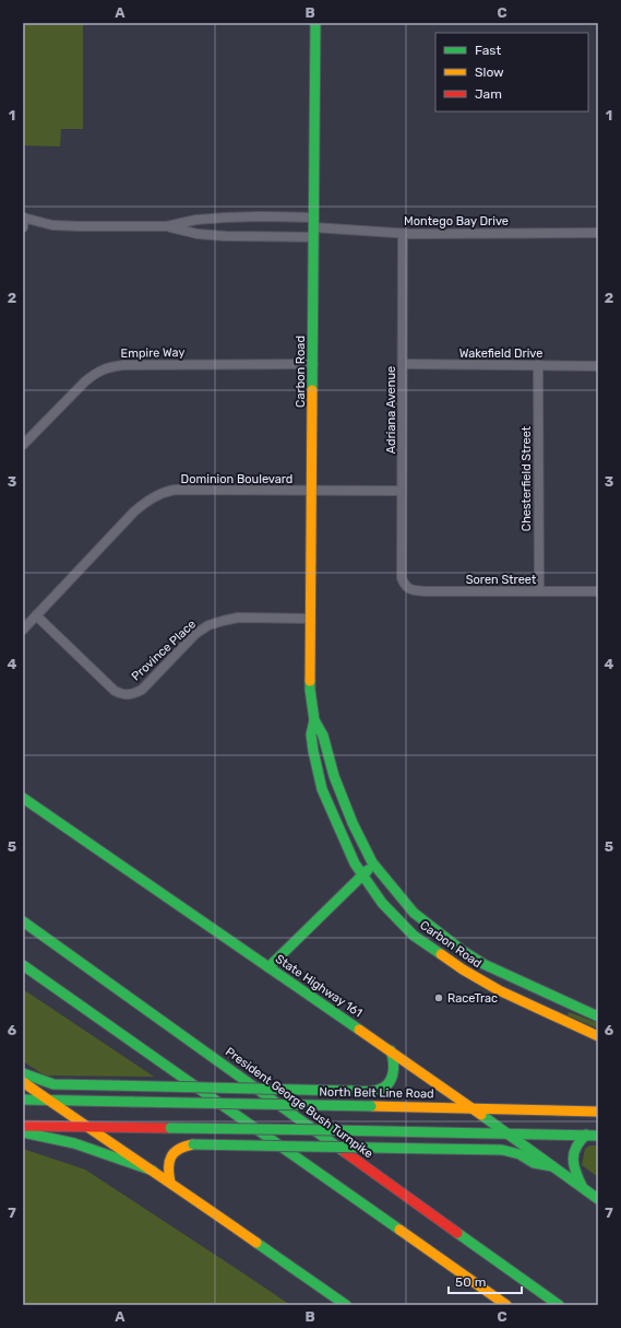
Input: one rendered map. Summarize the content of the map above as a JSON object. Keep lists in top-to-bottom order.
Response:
{
  "streets": {
    "main road": [
      "Carbon Road",
      "State Highway 161",
      "North Belt Line Road",
      "President George Bush Turnpike"
    ],
    "street": [
      "Montego Bay Drive",
      "Empire Way",
      "Wakefield Drive",
      "Adriana Avenue",
      "Dominion Boulevard",
      "Chesterfield Street",
      "Soren Street",
      "Province Place"
    ]
  },
  "crossings": [
    ["Montego Bay Drive", "Carbon Road"],
    ["Montego Bay Drive", "Adriana Avenue"],
    ["Empire Way", "Carbon Road"],
    ["Wakefield Drive", "Adriana Avenue"],
    ["Wakefield Drive", "Chesterfield Street"],
    ["Carbon Road", "Dominion Boulevard"],
    ["Carbon Road", "Province Place"],
    ["Adriana Avenue", "Dominion Boulevard"],
    ["Adriana Avenue", "Soren Street"],
    ["Dominion Boulevard", "Province Place"],
    ["Chesterfield Street", "Soren Street"],
    ["State Highway 161", "North Belt Line Road"]
  ],
  "places": ["RaceTrac"],
  "legend": ["Fast", "Slow", "Jam"],
  "scale_bar": "50 m",
  "grid": {
    "columns": ["A", "B", "C"],
    "rows": [
      "1",
      "2",
      "3",
      "4",
      "5",
      "6",
      "7"
    ]
  }
}
